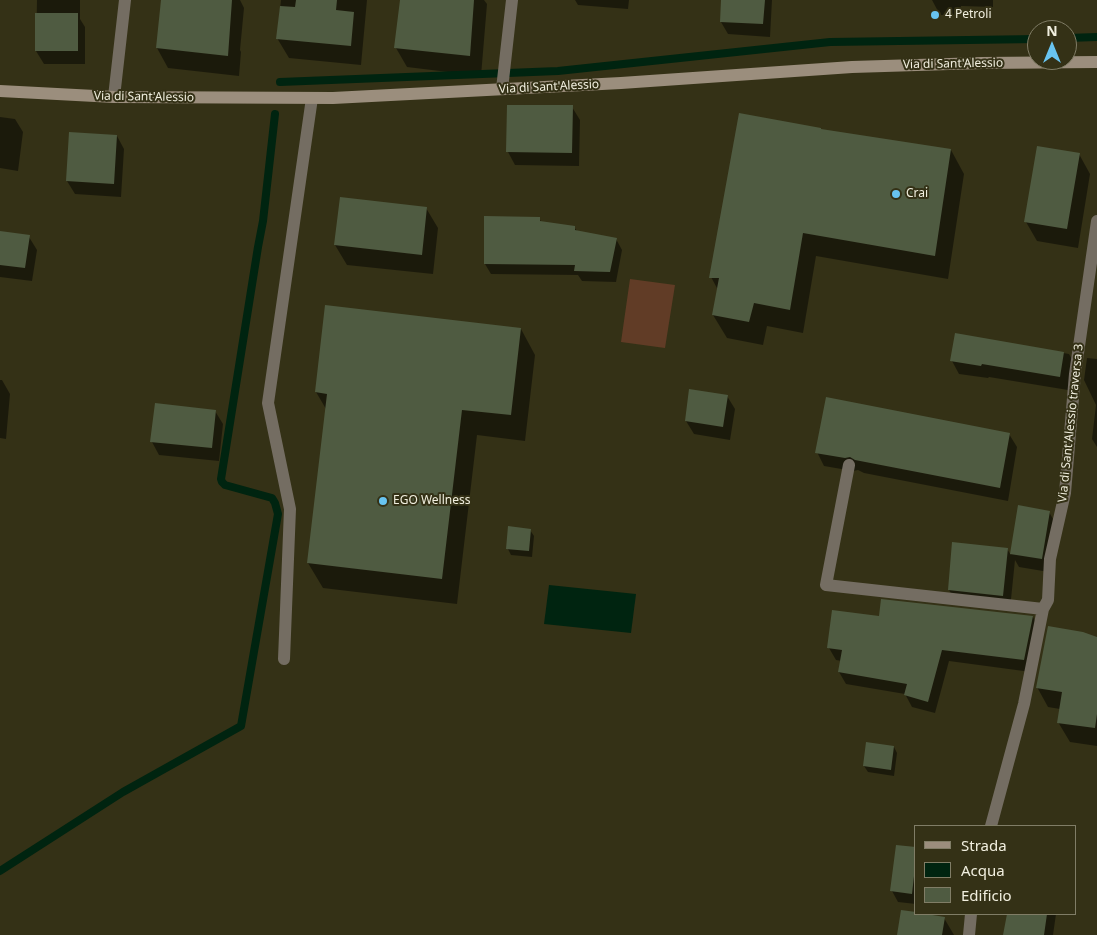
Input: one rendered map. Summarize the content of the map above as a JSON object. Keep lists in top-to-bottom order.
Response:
{
  "streets": {
    "street": ["Via di Sant'Alessio", "Via di Sant'Alessio traversa 3"]
  },
  "places": ["4 Petroli", "Crai", "EGO Wellness"],
  "legend": ["Strada", "Acqua", "Edificio"],
  "north": "top"
}
